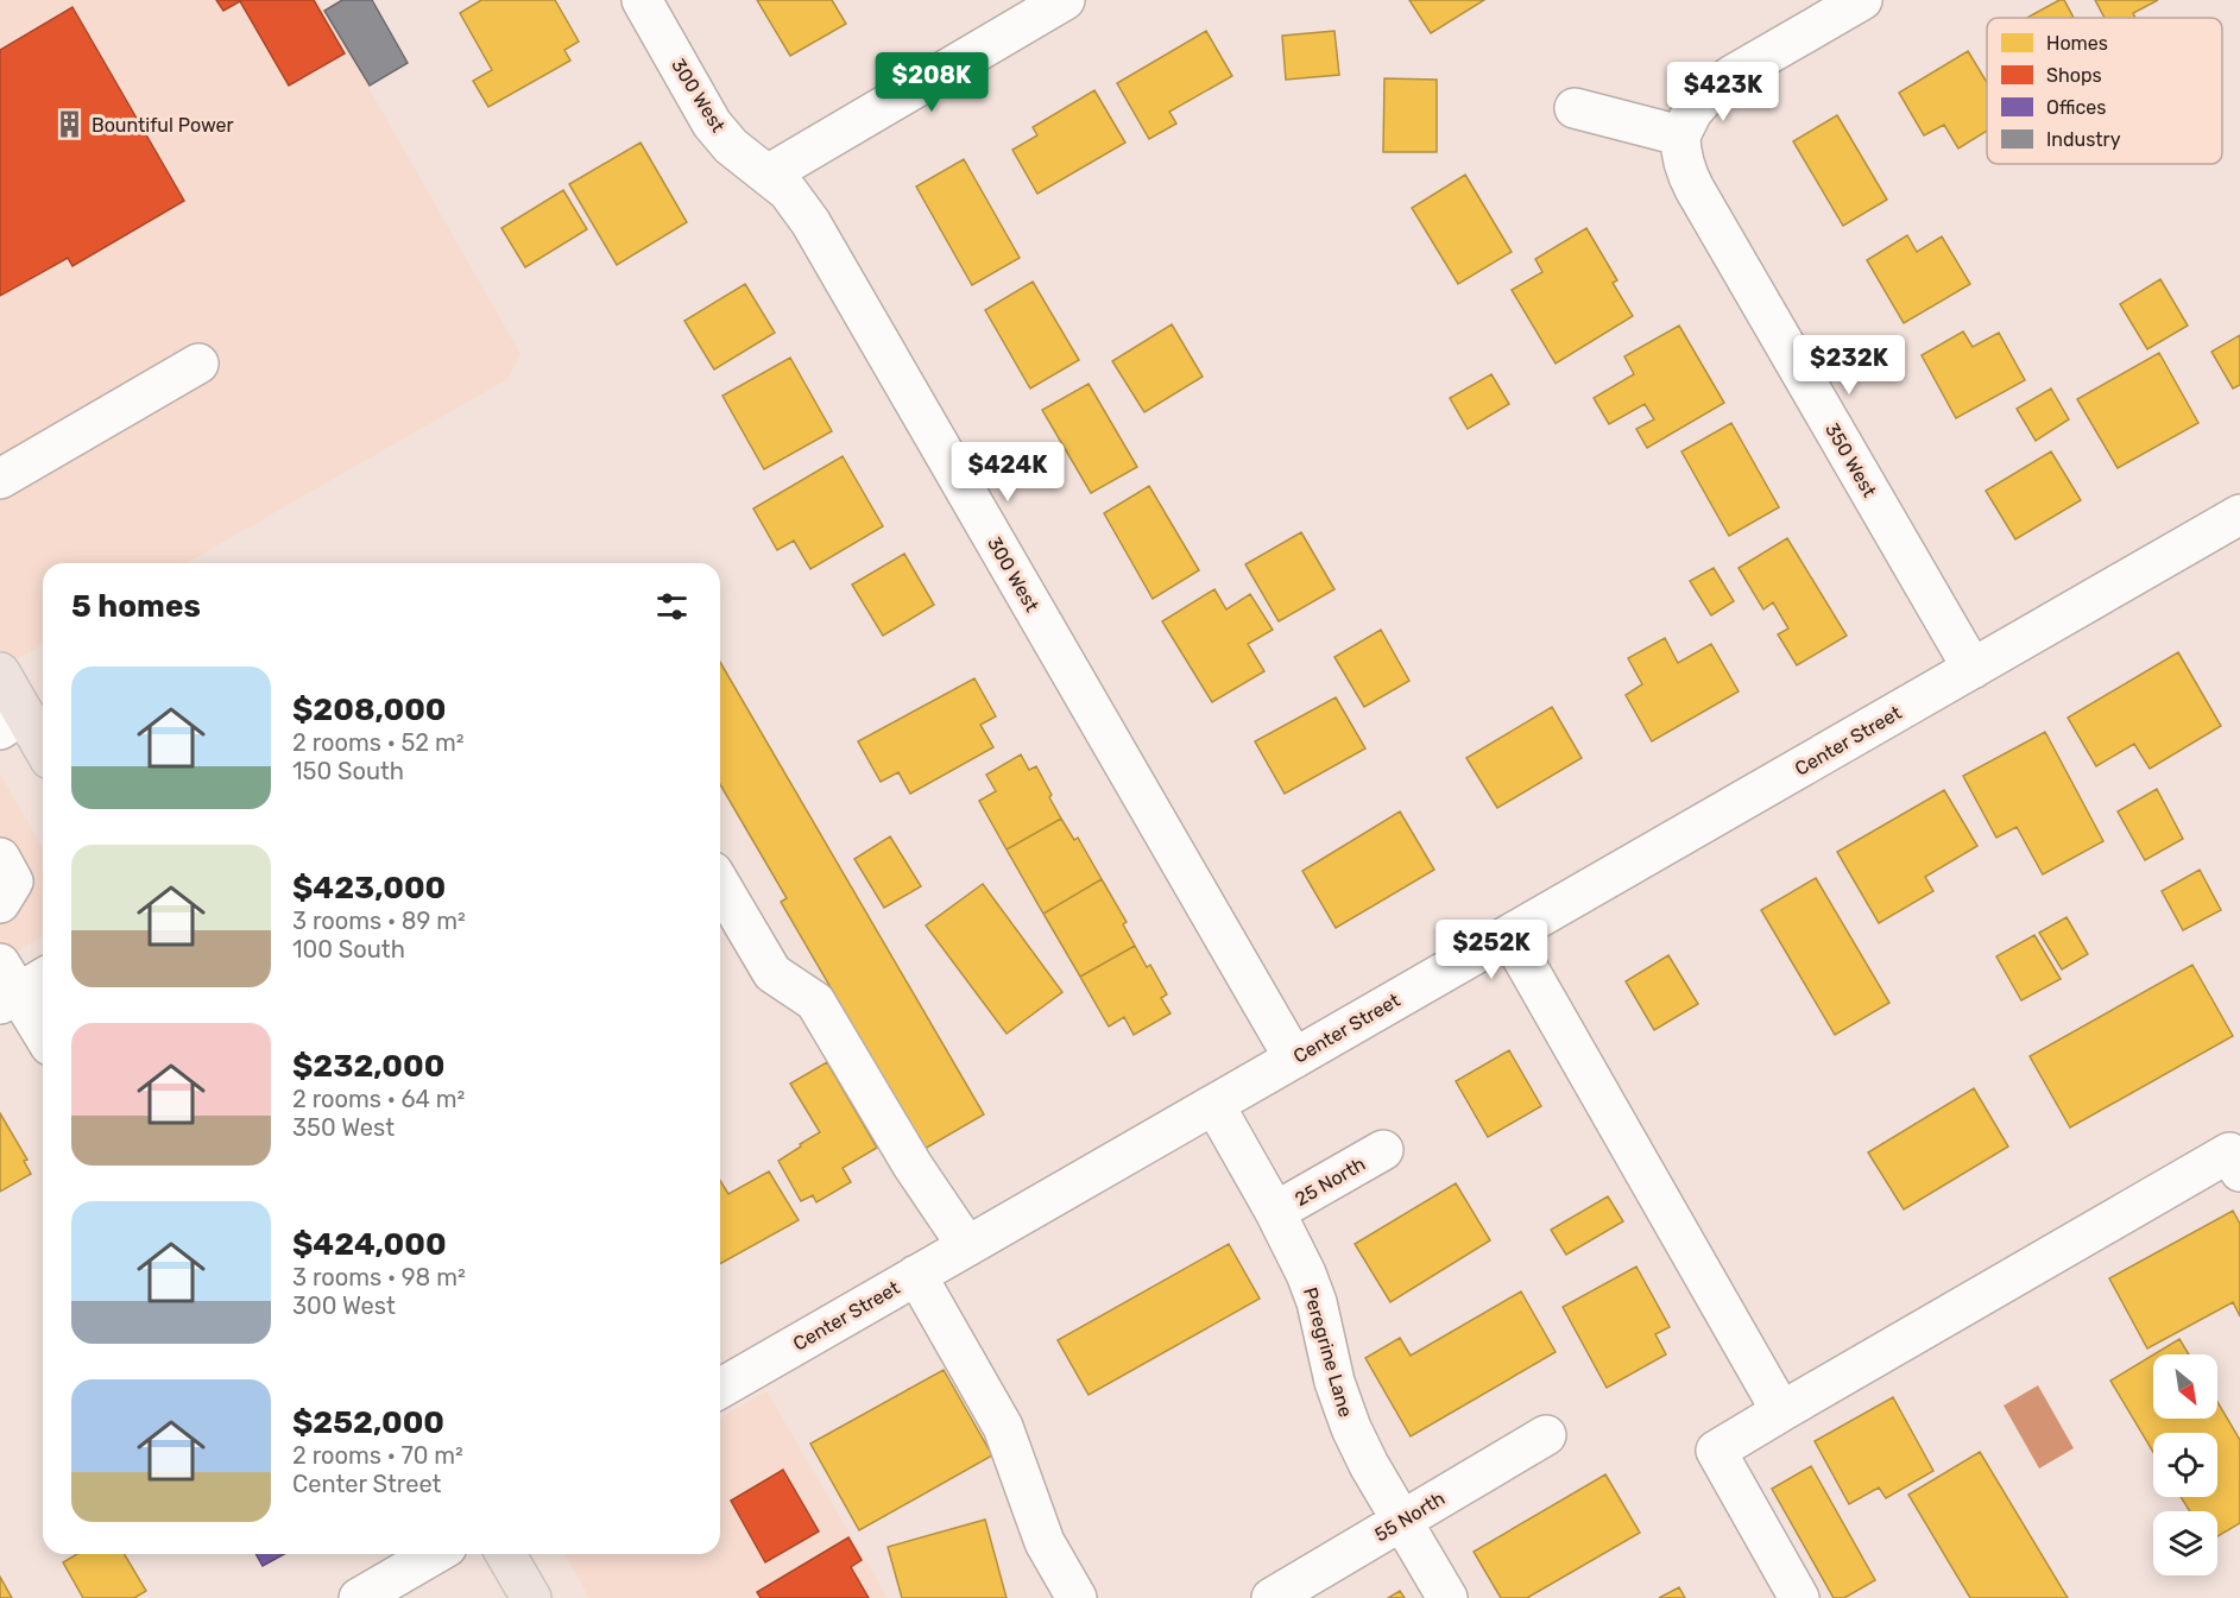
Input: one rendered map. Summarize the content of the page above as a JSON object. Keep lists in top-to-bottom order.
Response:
{
  "streets": {
    "street": [
      "300 West",
      "350 West",
      "Center Street",
      "25 North",
      "Peregrine Lane",
      "55 North"
    ]
  },
  "crossings": [
    ["300 West", "Center Street"],
    ["350 West", "Center Street"],
    ["Center Street", "Peregrine Lane"],
    ["25 North", "Peregrine Lane"],
    ["Peregrine Lane", "55 North"]
  ],
  "places": {
    "building": ["Bountiful Power"]
  },
  "legend": [
    "Homes",
    "Shops",
    "Offices",
    "Industry"
  ],
  "north": "bottom right",
  "page": {
    "price": [
      "$208K",
      "$423K",
      "$232K",
      "$424K",
      "$252K"
    ],
    "heading": "5 homes",
    "list": [
      {
        "name": "$208,000",
        "note": "2 rooms · 52 m² · 150 South"
      },
      {
        "name": "$423,000",
        "note": "3 rooms · 89 m² · 100 South"
      },
      {
        "name": "$232,000",
        "note": "2 rooms · 64 m² · 350 West"
      },
      {
        "name": "$424,000",
        "note": "3 rooms · 98 m² · 300 West"
      },
      {
        "name": "$252,000",
        "note": "2 rooms · 70 m² · Center Street"
      }
    ]
  }
}
